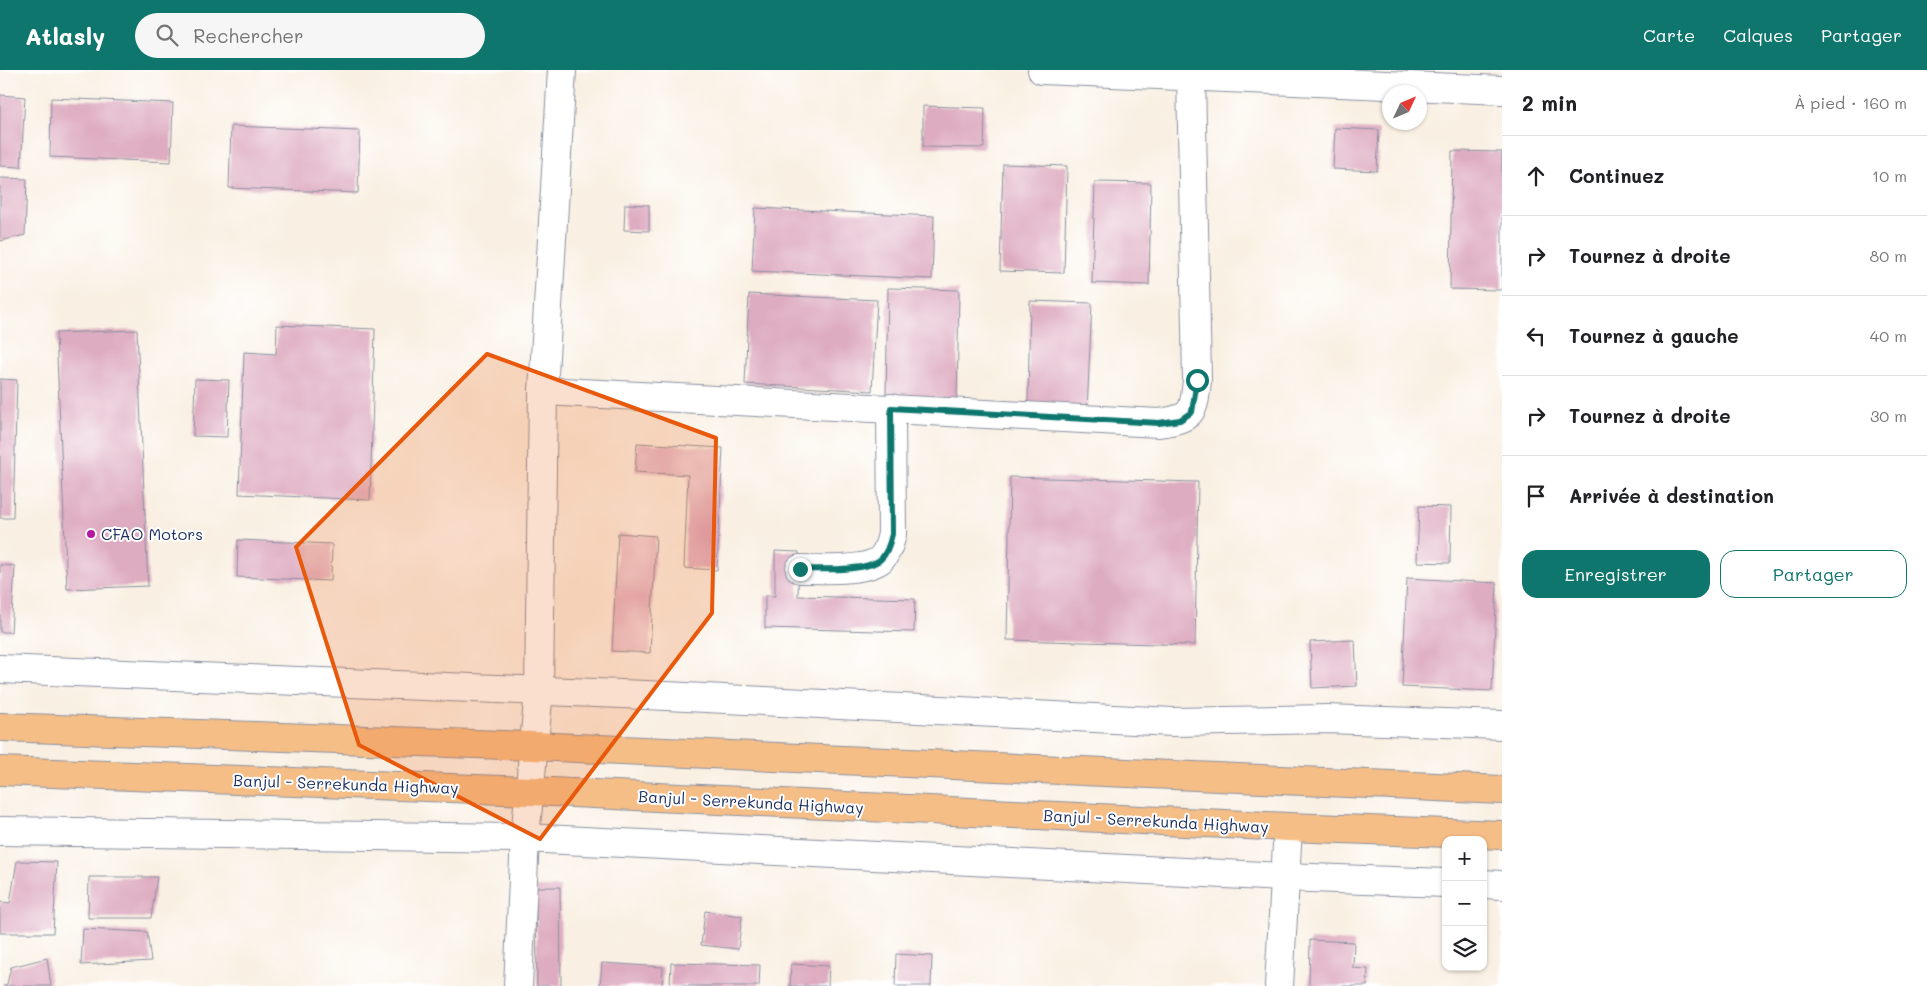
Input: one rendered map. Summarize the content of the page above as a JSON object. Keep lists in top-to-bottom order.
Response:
{
  "streets": {
    "highway": ["Banjul - Serrekunda Highway"]
  },
  "places": ["CFAO Motors"],
  "north": "top right",
  "page": {
    "header": "Atlasly",
    "search": "Rechercher",
    "nav": ["Carte", "Calques", "Partager"],
    "heading": ["2 min", "À pied · 160 m"],
    "list": [
      ["Continuez", "10 m"],
      ["Tournez à droite", "80 m"],
      ["Tournez à gauche", "40 m"],
      ["Tournez à droite", "30 m"],
      "Arrivée à destination"
    ],
    "buttons": ["Enregistrer", "Partager"],
    "map_buttons": ["+", "−"]
  }
}
